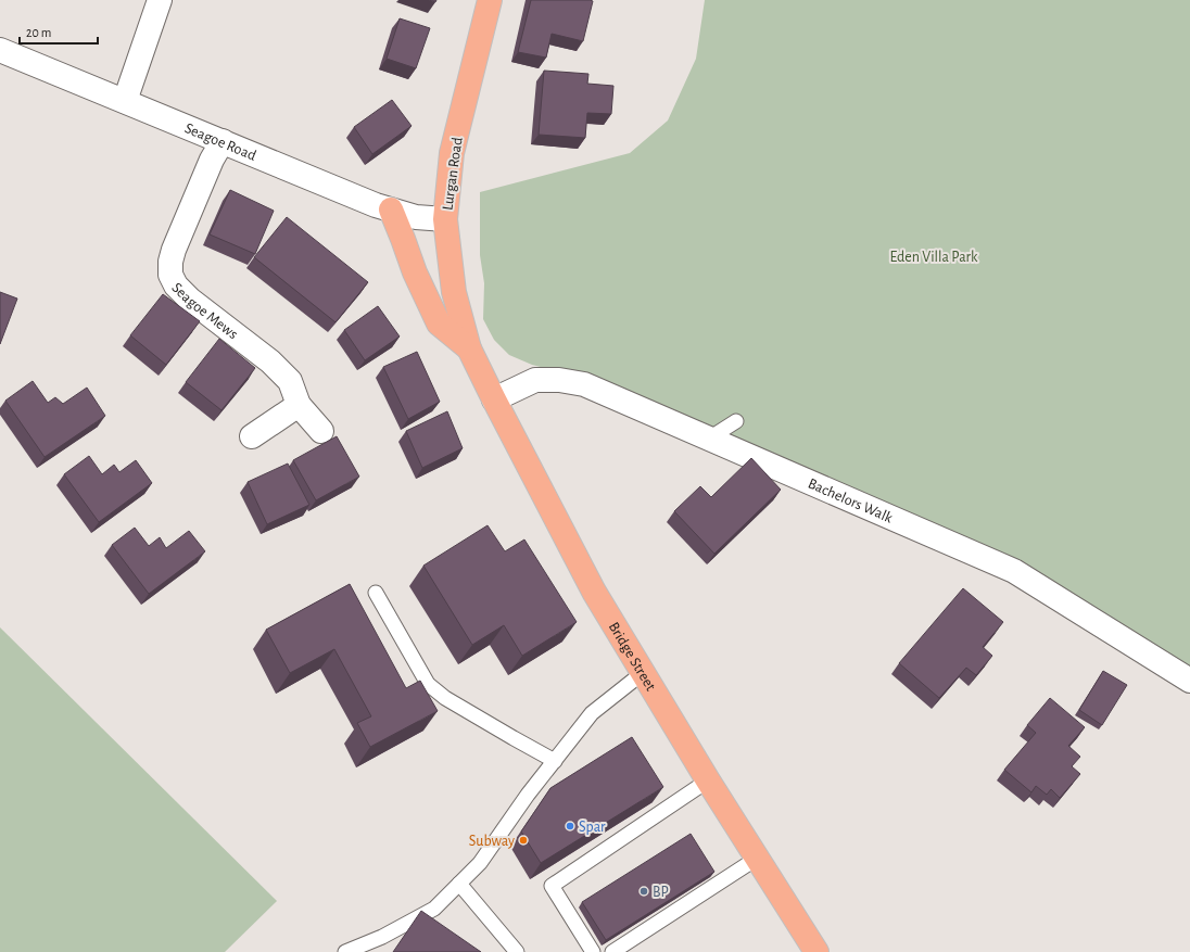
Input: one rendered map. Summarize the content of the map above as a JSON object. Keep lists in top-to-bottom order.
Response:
{
  "streets": {
    "main road": ["Lurgan Road", "Bridge Street"],
    "street": ["Seagoe Road", "Seagoe Mews", "Bachelors Walk"]
  },
  "crossings": [
    ["Seagoe Road", "Lurgan Road"],
    ["Seagoe Road", "Seagoe Mews"],
    ["Lurgan Road", "Bridge Street"],
    ["Bachelors Walk", "Bridge Street"]
  ],
  "parks": ["Eden Villa Park"],
  "places": ["Spar", "Subway", "BP"],
  "scale_bar": "20 m"
}
